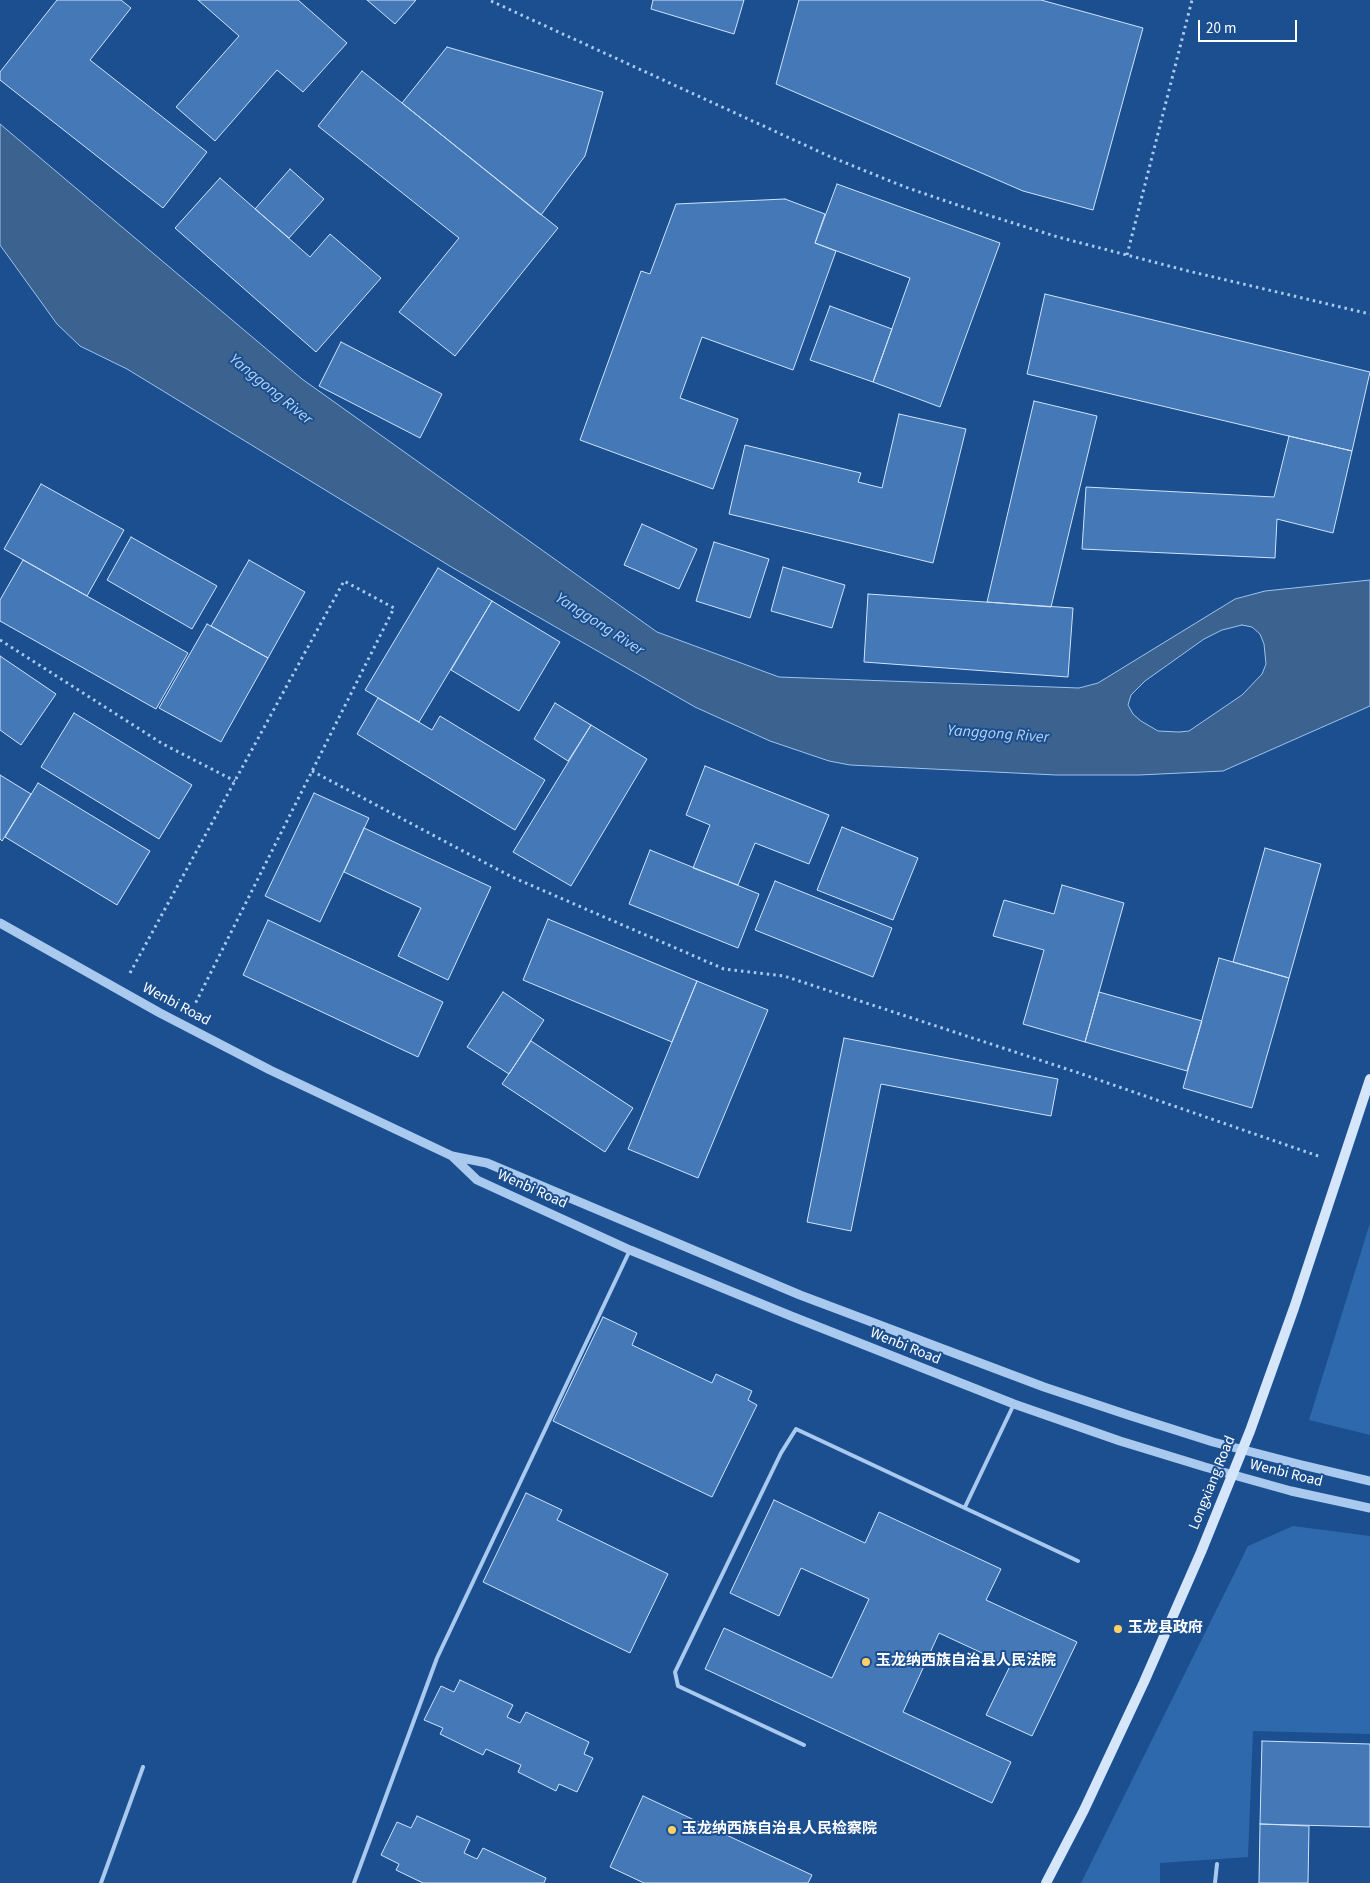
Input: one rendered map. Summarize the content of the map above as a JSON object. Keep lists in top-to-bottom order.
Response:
{
  "streets": {
    "main road": ["Longxiang Road"],
    "street": ["Wenbi Road"]
  },
  "crossings": [
    ["Wenbi Road", "Longxiang Road"]
  ],
  "water": ["Yanggong River"],
  "places": ["玉龙县政府", "玉龙纳西族自治县人民法院", "玉龙纳西族自治县人民检察院"],
  "scale_bar": "20 m"
}
